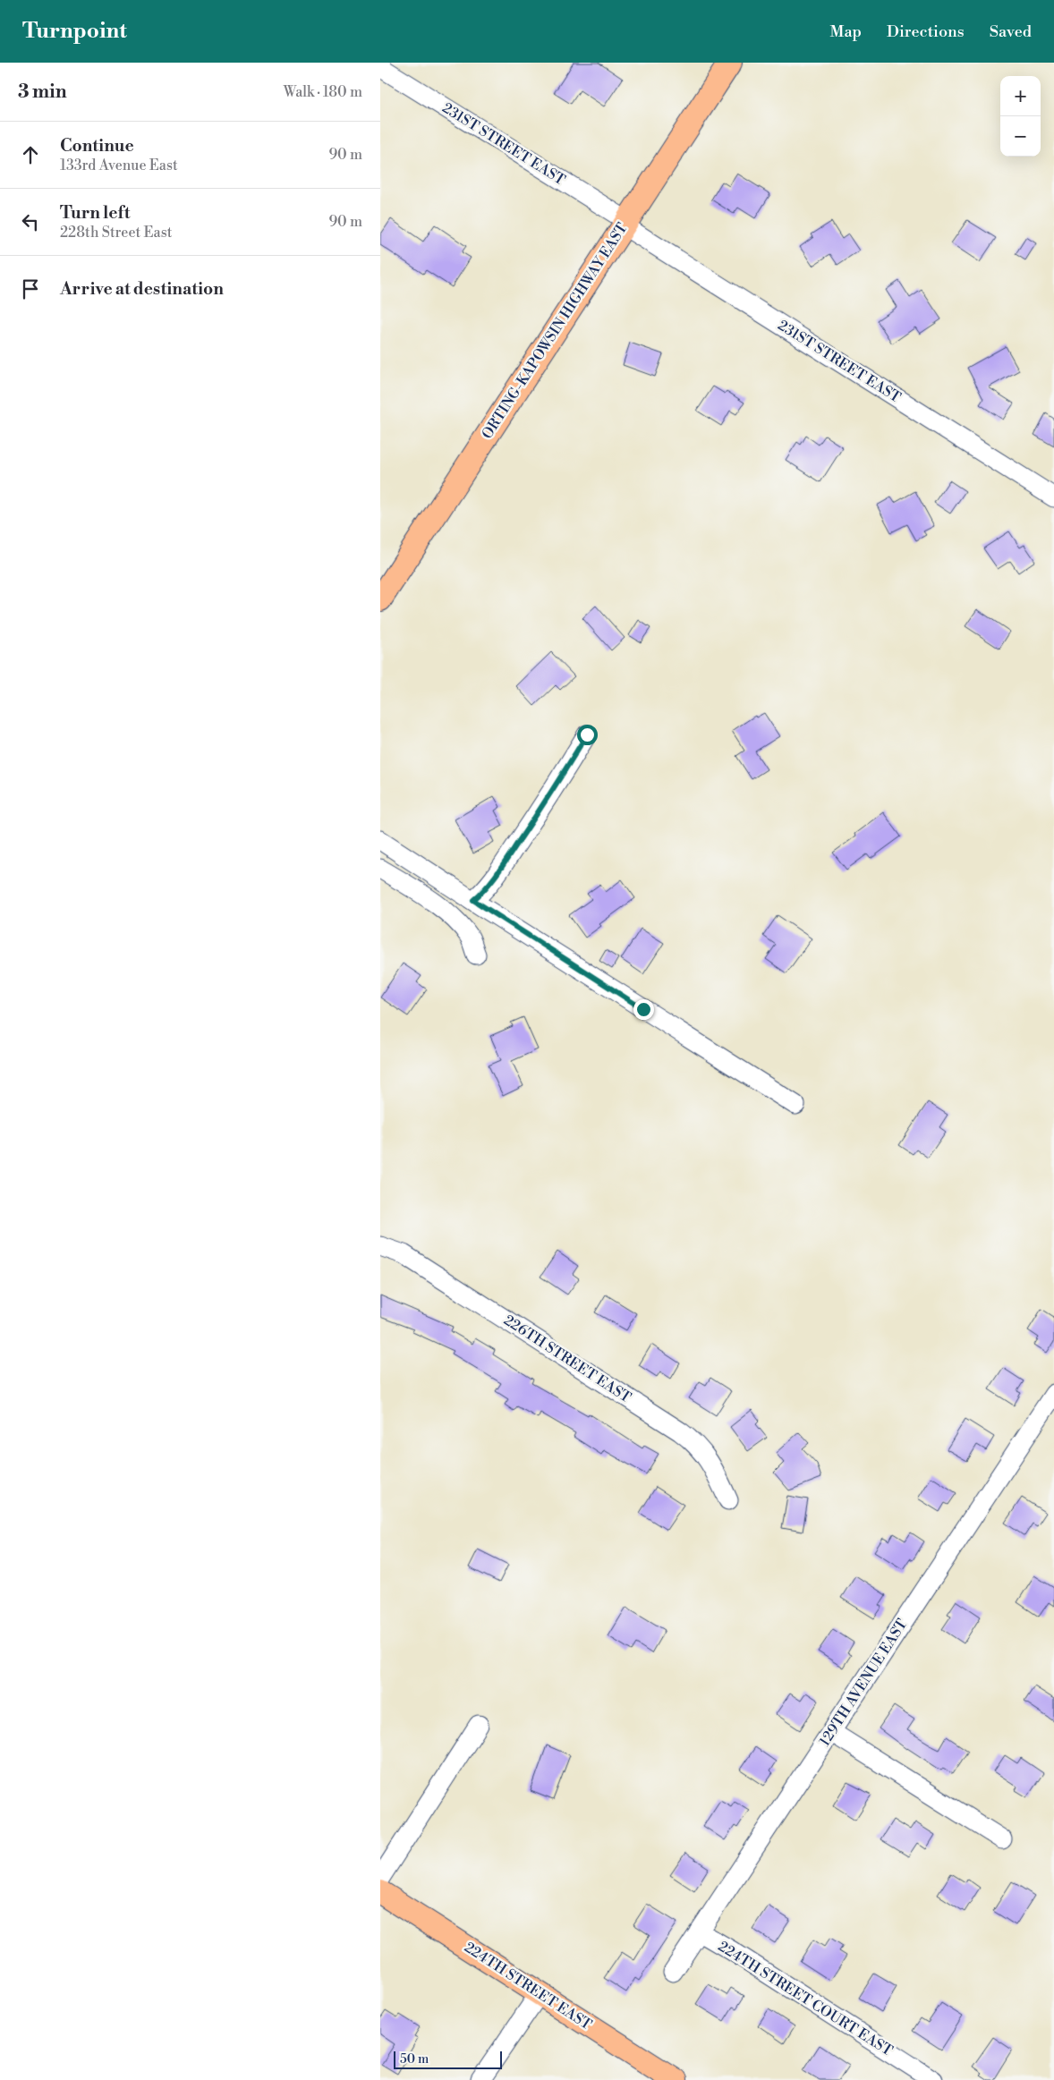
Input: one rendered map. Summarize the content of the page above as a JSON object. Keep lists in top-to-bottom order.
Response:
{
  "streets": {
    "main road": ["ORTING-KAPOWSIN HIGHWAY EAST", "224TH STREET EAST"],
    "street": [
      "231ST STREET EAST",
      "226TH STREET EAST",
      "129TH AVENUE EAST",
      "224TH STREET COURT EAST"
    ]
  },
  "crossings": [
    ["231ST STREET EAST", "ORTING-KAPOWSIN HIGHWAY EAST"],
    ["129TH AVENUE EAST", "224TH STREET COURT EAST"]
  ],
  "scale_bar": "50 m",
  "page": {
    "header": "Turnpoint",
    "nav": ["Map", "Directions", "Saved"],
    "heading": ["3 min", "Walk · 180 m"],
    "map_buttons": ["+", "−"],
    "list": [
      ["Continue", "133rd Avenue East", "90 m"],
      ["Turn left", "228th Street East", "90 m"],
      "Arrive at destination"
    ],
    "scale": "50 m"
  }
}
